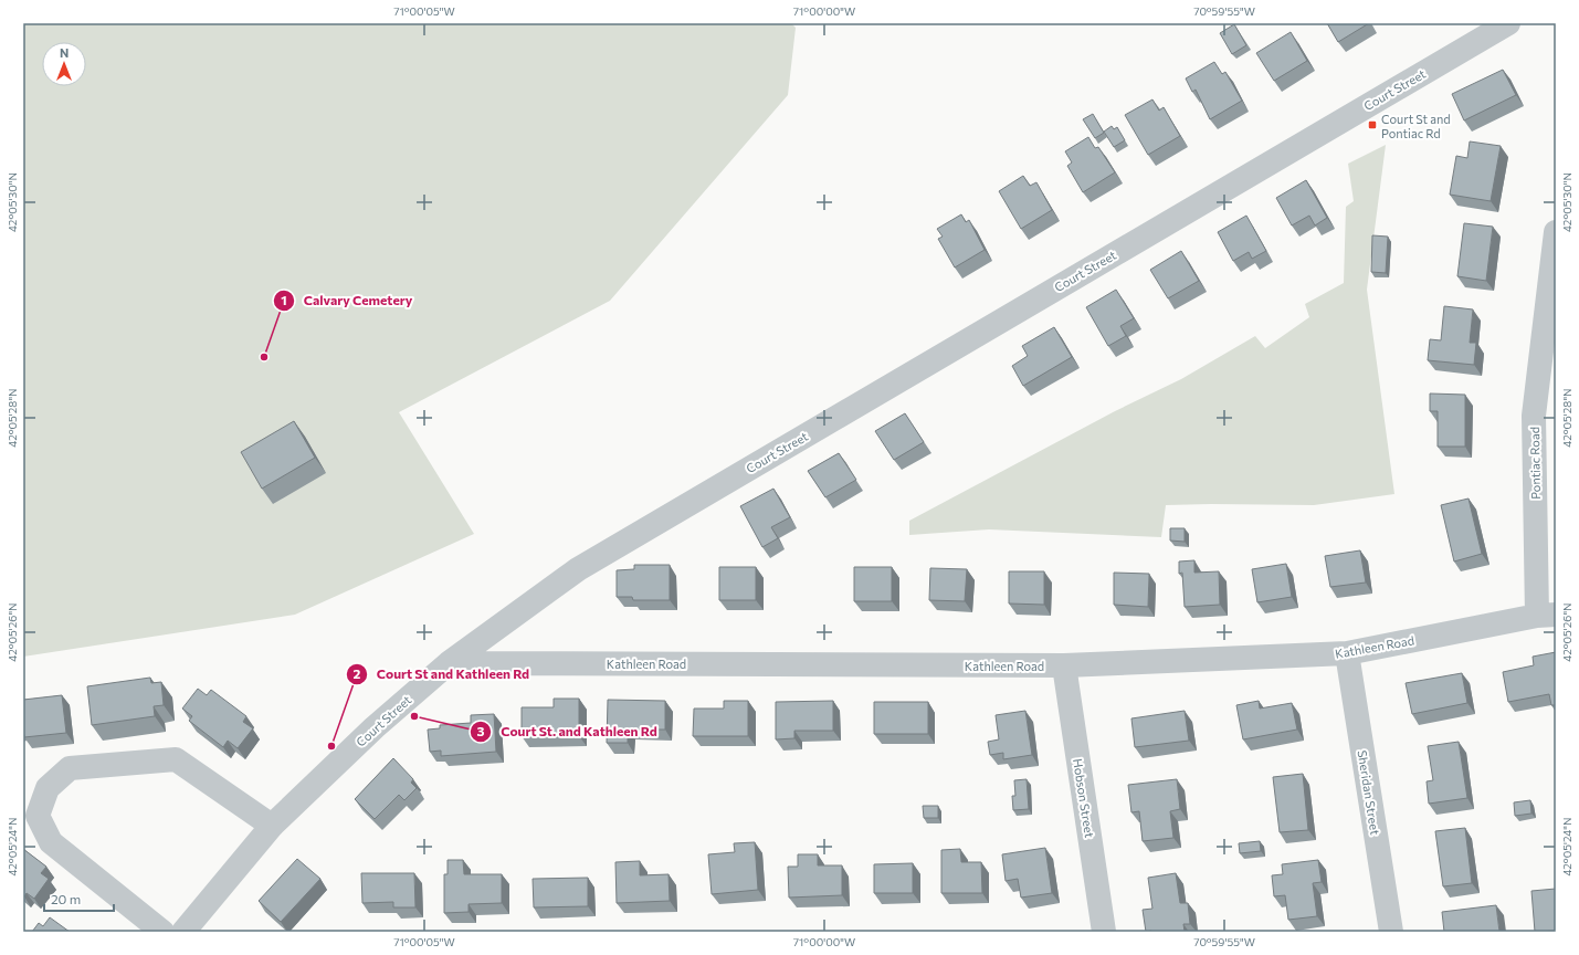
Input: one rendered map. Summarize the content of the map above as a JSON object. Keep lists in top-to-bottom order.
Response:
{
  "streets": {
    "street": [
      "Court Street",
      "Pontiac Road",
      "Kathleen Road",
      "Sheridan Street",
      "Hobson Street"
    ]
  },
  "crossings": [
    ["Court Street", "Kathleen Road"],
    ["Pontiac Road", "Kathleen Road"],
    ["Kathleen Road", "Sheridan Street"],
    ["Kathleen Road", "Hobson Street"]
  ],
  "places": {
    "transit": ["Court St and Pontiac Rd"],
    "other": ["Calvary Cemetery", "Court St. and Kathleen Rd", "Court St and Kathleen Rd"]
  },
  "scale_bar": "20 m",
  "north": "top",
  "coordinates": [
    "71°00'05\"W",
    "71°00'00\"W",
    "70°59'55\"W",
    "42°05'30\"N",
    "42°05'28\"N",
    "42°05'26\"N",
    "42°05'24\"N"
  ]
}
